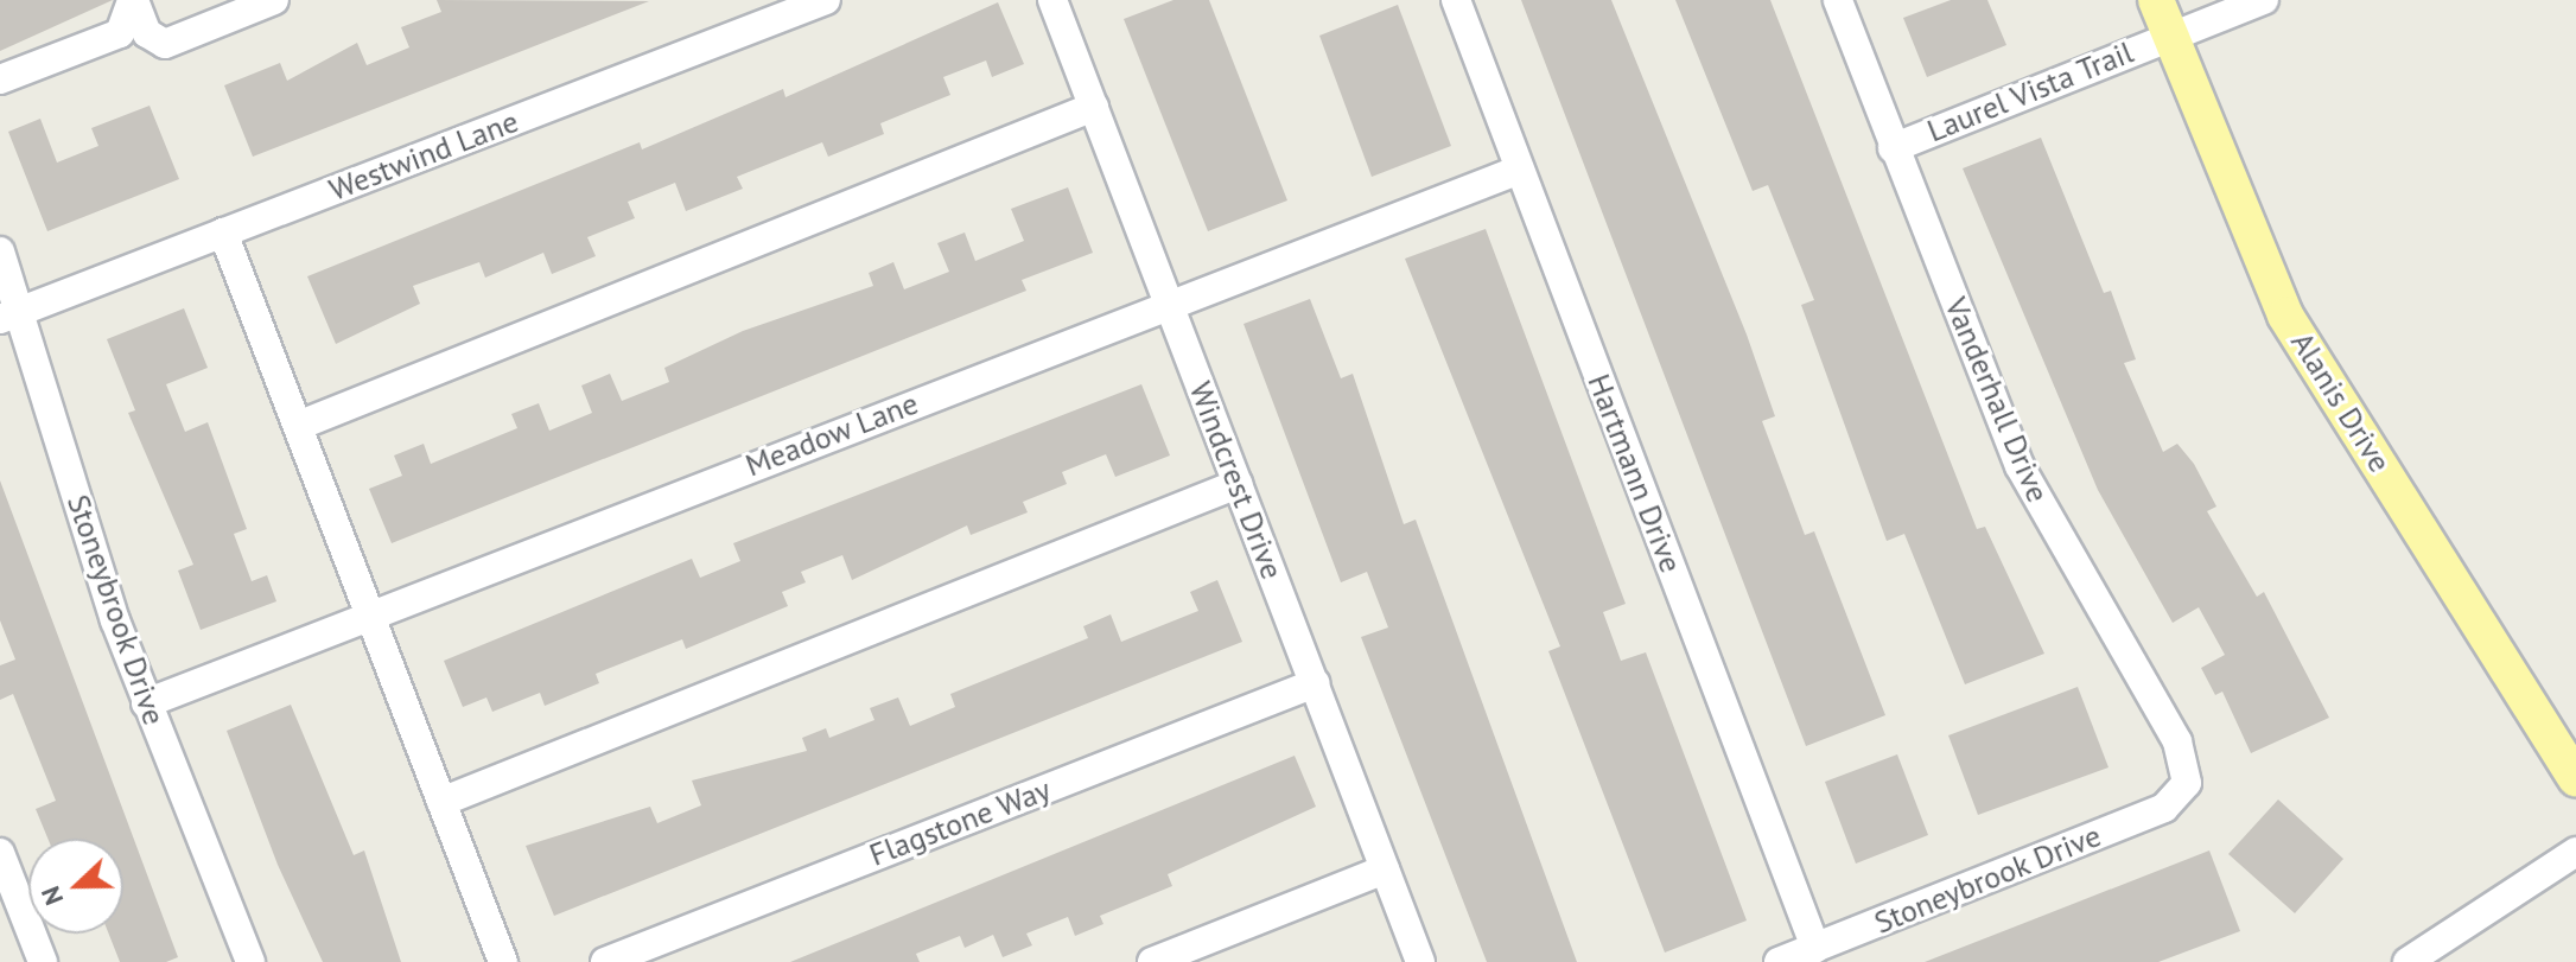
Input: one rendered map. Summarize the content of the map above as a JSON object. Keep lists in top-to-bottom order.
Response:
{
  "streets": {
    "main road": ["Alanis Drive"],
    "street": [
      "Laurel Vista Trail",
      "Westwind Lane",
      "Vanderhall Drive",
      "Meadow Lane",
      "Hartmann Drive",
      "Windcrest Drive",
      "Stoneybrook Drive",
      "Flagstone Way"
    ]
  },
  "crossings": [
    ["Laurel Vista Trail", "Vanderhall Drive"],
    ["Laurel Vista Trail", "Alanis Drive"],
    ["Westwind Lane", "Stoneybrook Drive"],
    ["Vanderhall Drive", "Stoneybrook Drive"],
    ["Meadow Lane", "Hartmann Drive"],
    ["Meadow Lane", "Windcrest Drive"],
    ["Meadow Lane", "Stoneybrook Drive"],
    ["Hartmann Drive", "Stoneybrook Drive"],
    ["Windcrest Drive", "Flagstone Way"]
  ],
  "north": "left"
}
